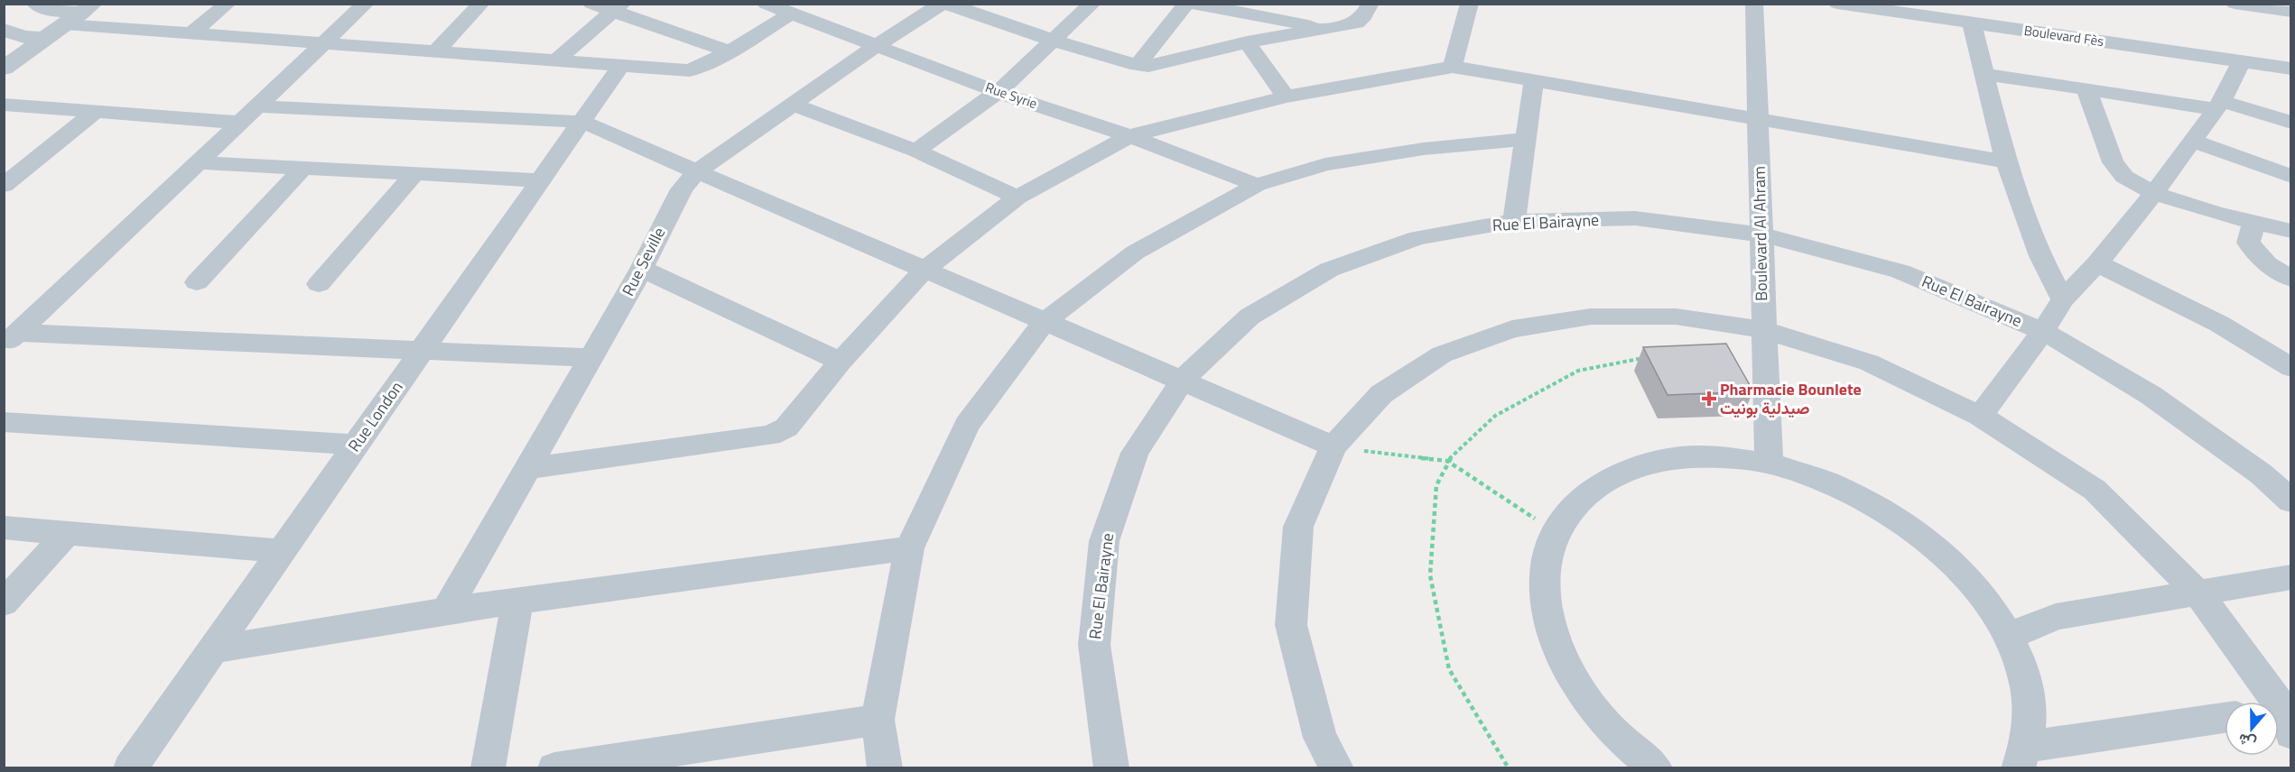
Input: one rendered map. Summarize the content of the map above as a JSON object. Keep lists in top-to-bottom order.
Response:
{
  "streets": {
    "street": [
      "Boulevard Fès",
      "Rue Syrie",
      "Rue El Bairayne",
      "Boulevard Al Ahram",
      "Rue Seville",
      "Rue London"
    ]
  },
  "crossings": [
    ["Rue Syrie", "Rue Seville"],
    ["Rue El Bairayne", "Boulevard Al Ahram"]
  ],
  "places": {
    "health": ["Pharmacie Bounlete صيدلية بونيت"]
  },
  "north": "bottom"
}
